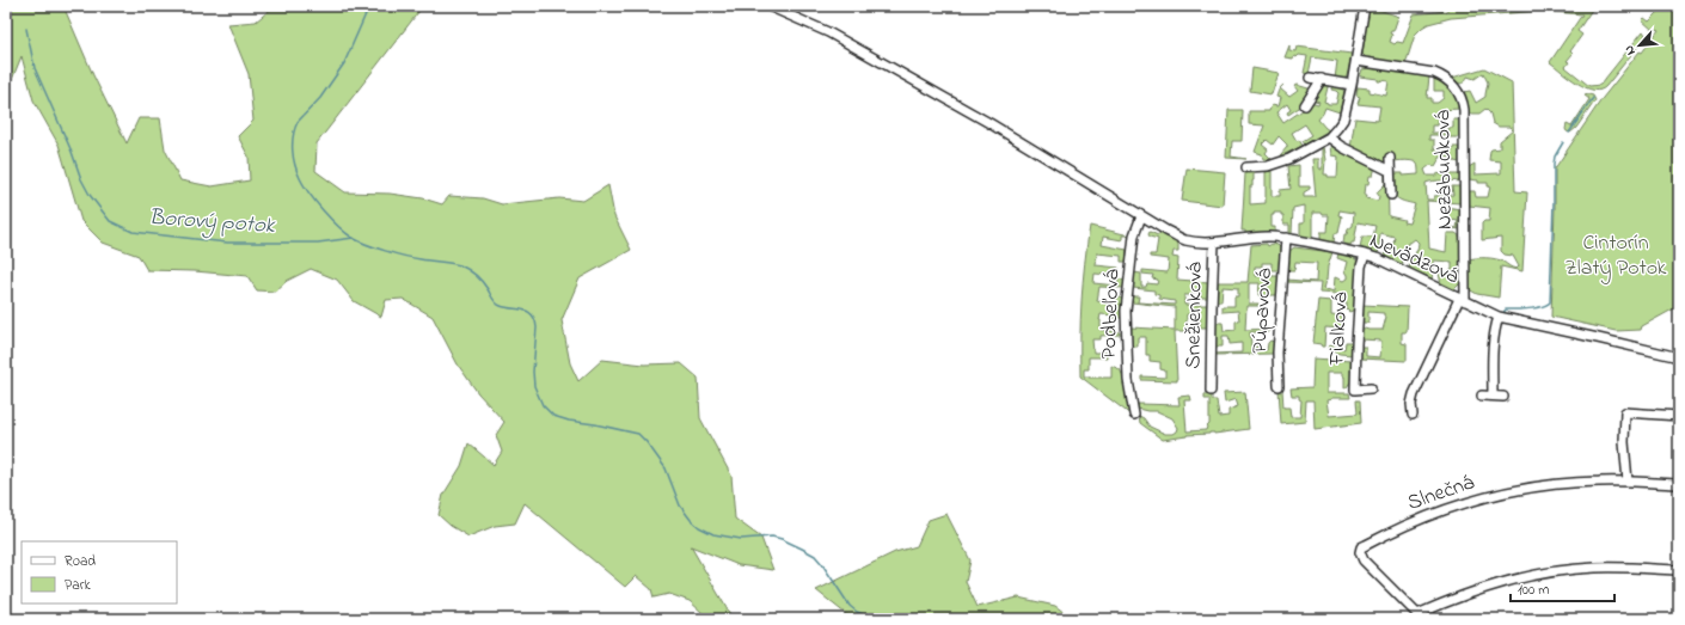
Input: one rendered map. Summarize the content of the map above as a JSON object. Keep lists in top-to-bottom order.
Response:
{
  "streets": {
    "street": [
      "Nezábudková",
      "Nevädzová",
      "Púpavová",
      "Podbeľová",
      "Snežienková",
      "Fialková",
      "Slnečná"
    ]
  },
  "crossings": [
    ["Nezábudková", "Nevädzová"],
    ["Nevädzová", "Púpavová"],
    ["Nevädzová", "Podbeľová"],
    ["Nevädzová", "Snežienková"],
    ["Nevädzová", "Fialková"]
  ],
  "water": ["Borový potok"],
  "parks": ["Cintorín Zlatý Potok"],
  "legend": ["Road", "Park"],
  "scale_bar": "100 m",
  "north": "bottom left"
}
